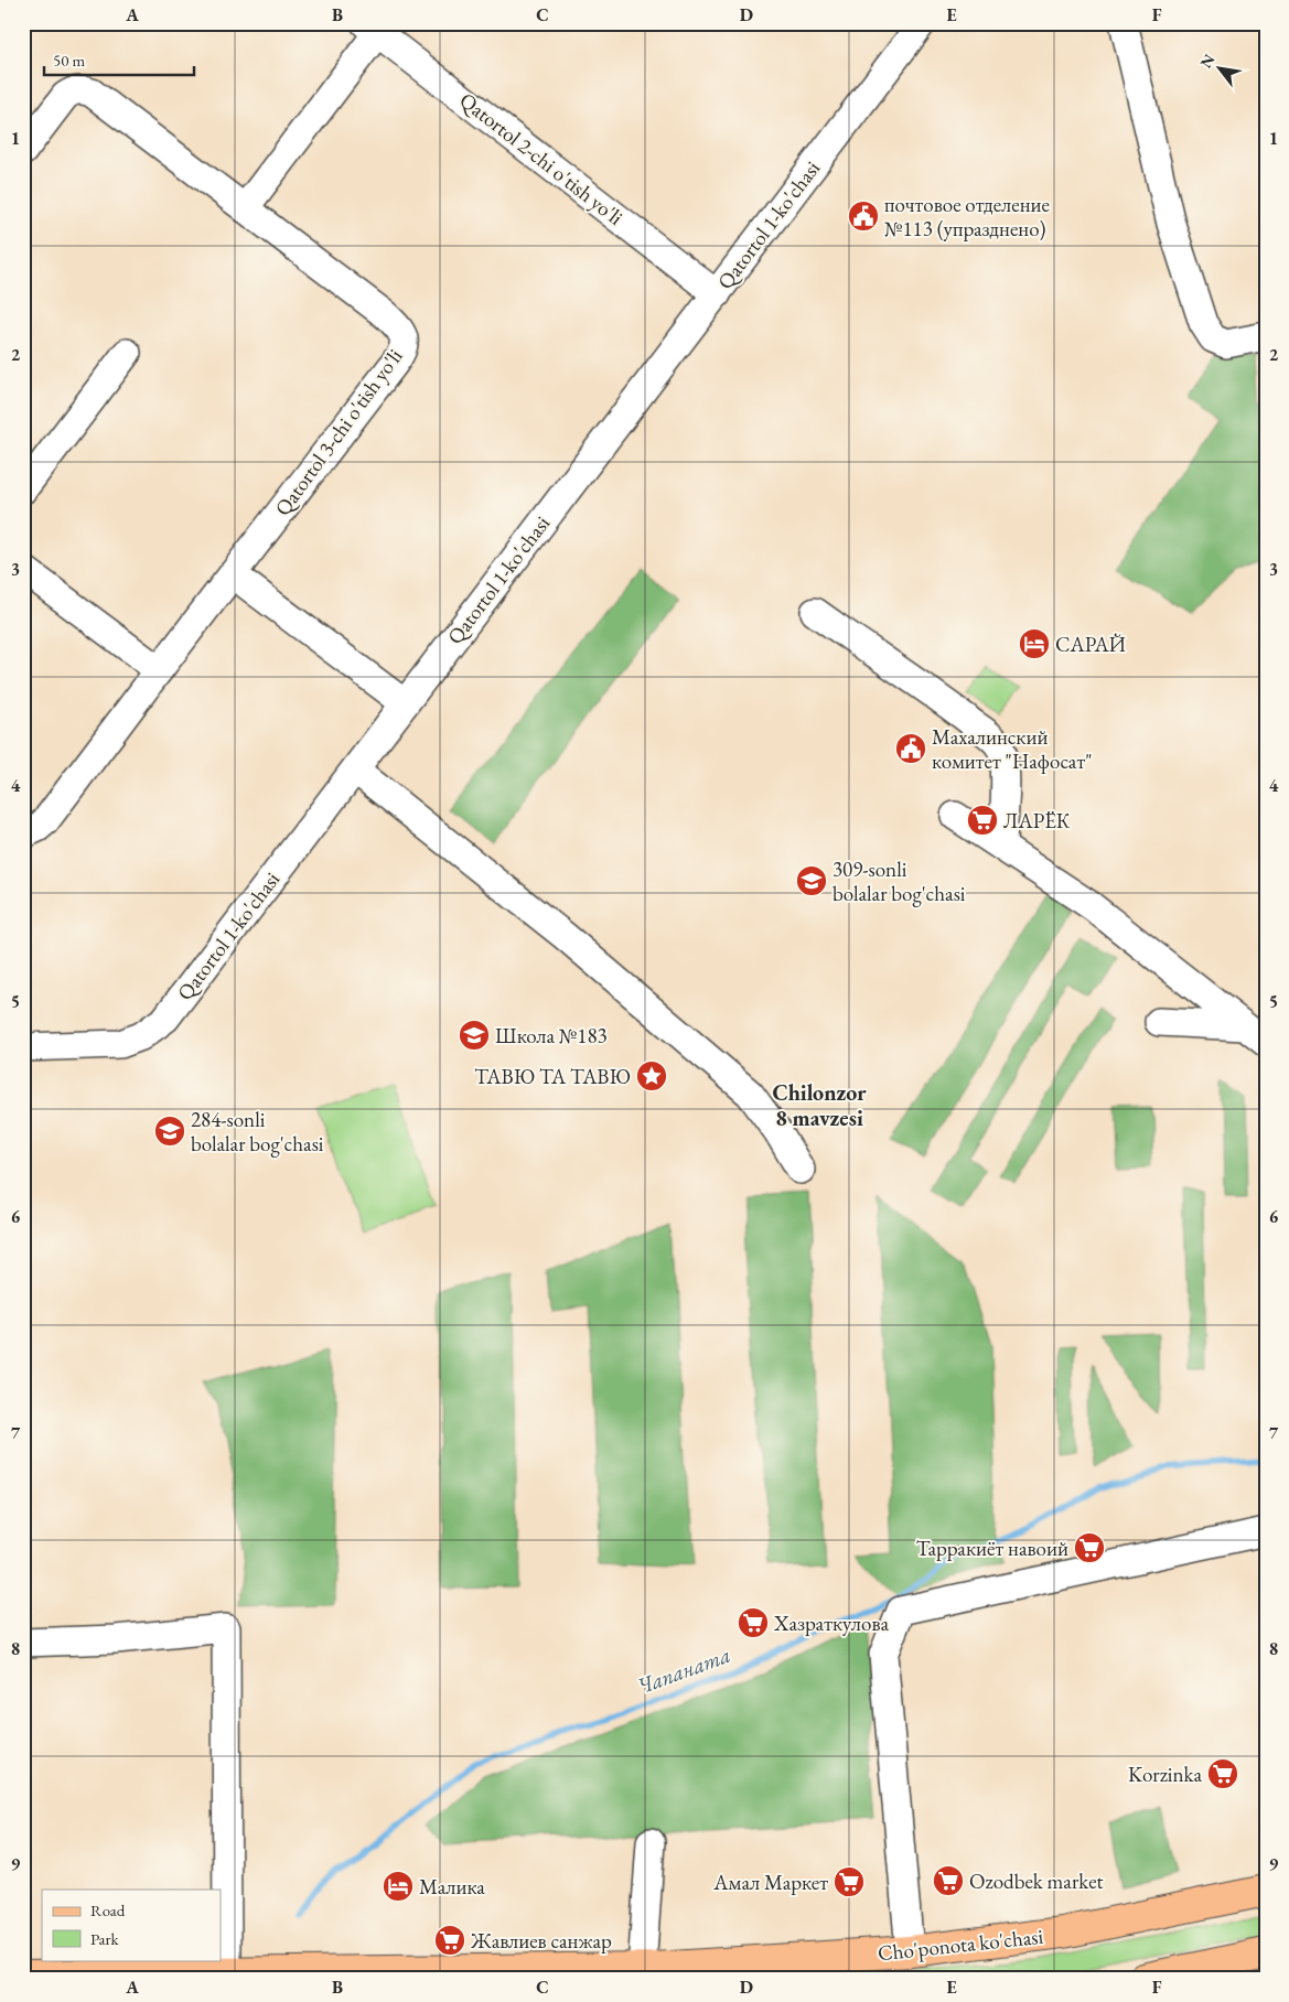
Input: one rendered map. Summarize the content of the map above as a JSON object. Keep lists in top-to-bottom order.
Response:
{
  "streets": {
    "main road": ["Cho'ponota ko'chasi"],
    "street": ["Qatortol 2-chi o'tish yo'li", "Qatortol 1-ko'chasi", "Qatortol 3-chi o'tish yo'li"]
  },
  "crossings": [
    ["Qatortol 2-chi o'tish yo'li", "Qatortol 1-ko'chasi"]
  ],
  "districts": ["Chilonzor 8 mavzesi"],
  "water": ["Чапаната"],
  "places": {
    "public building": ["почтовое отделение №113 (упразднено)", "Махалинский комитет \"Нафосат\""],
    "hotel": ["САРАЙ", "Малика"],
    "supermarket": [
      "ЛАРЁК",
      "Тарракиёт навоий",
      "Хазраткулова",
      "Korzinka",
      "Ozodbek market",
      "Амал Маркет",
      "Жавлиев санжар"
    ],
    "school or university": ["309-sonli bolalar bog'chasi", "Школа №183", "284-sonli bolalar bog'chasi"],
    "place": ["ТАВЮ ТА ТАВЮ"]
  },
  "legend": ["Road", "Park"],
  "scale_bar": "50 m",
  "north": "top left",
  "grid": {
    "columns": [
      "A",
      "B",
      "C",
      "D",
      "E",
      "F"
    ],
    "rows": [
      "1",
      "2",
      "3",
      "4",
      "5",
      "6",
      "7",
      "8",
      "9"
    ]
  }
}
